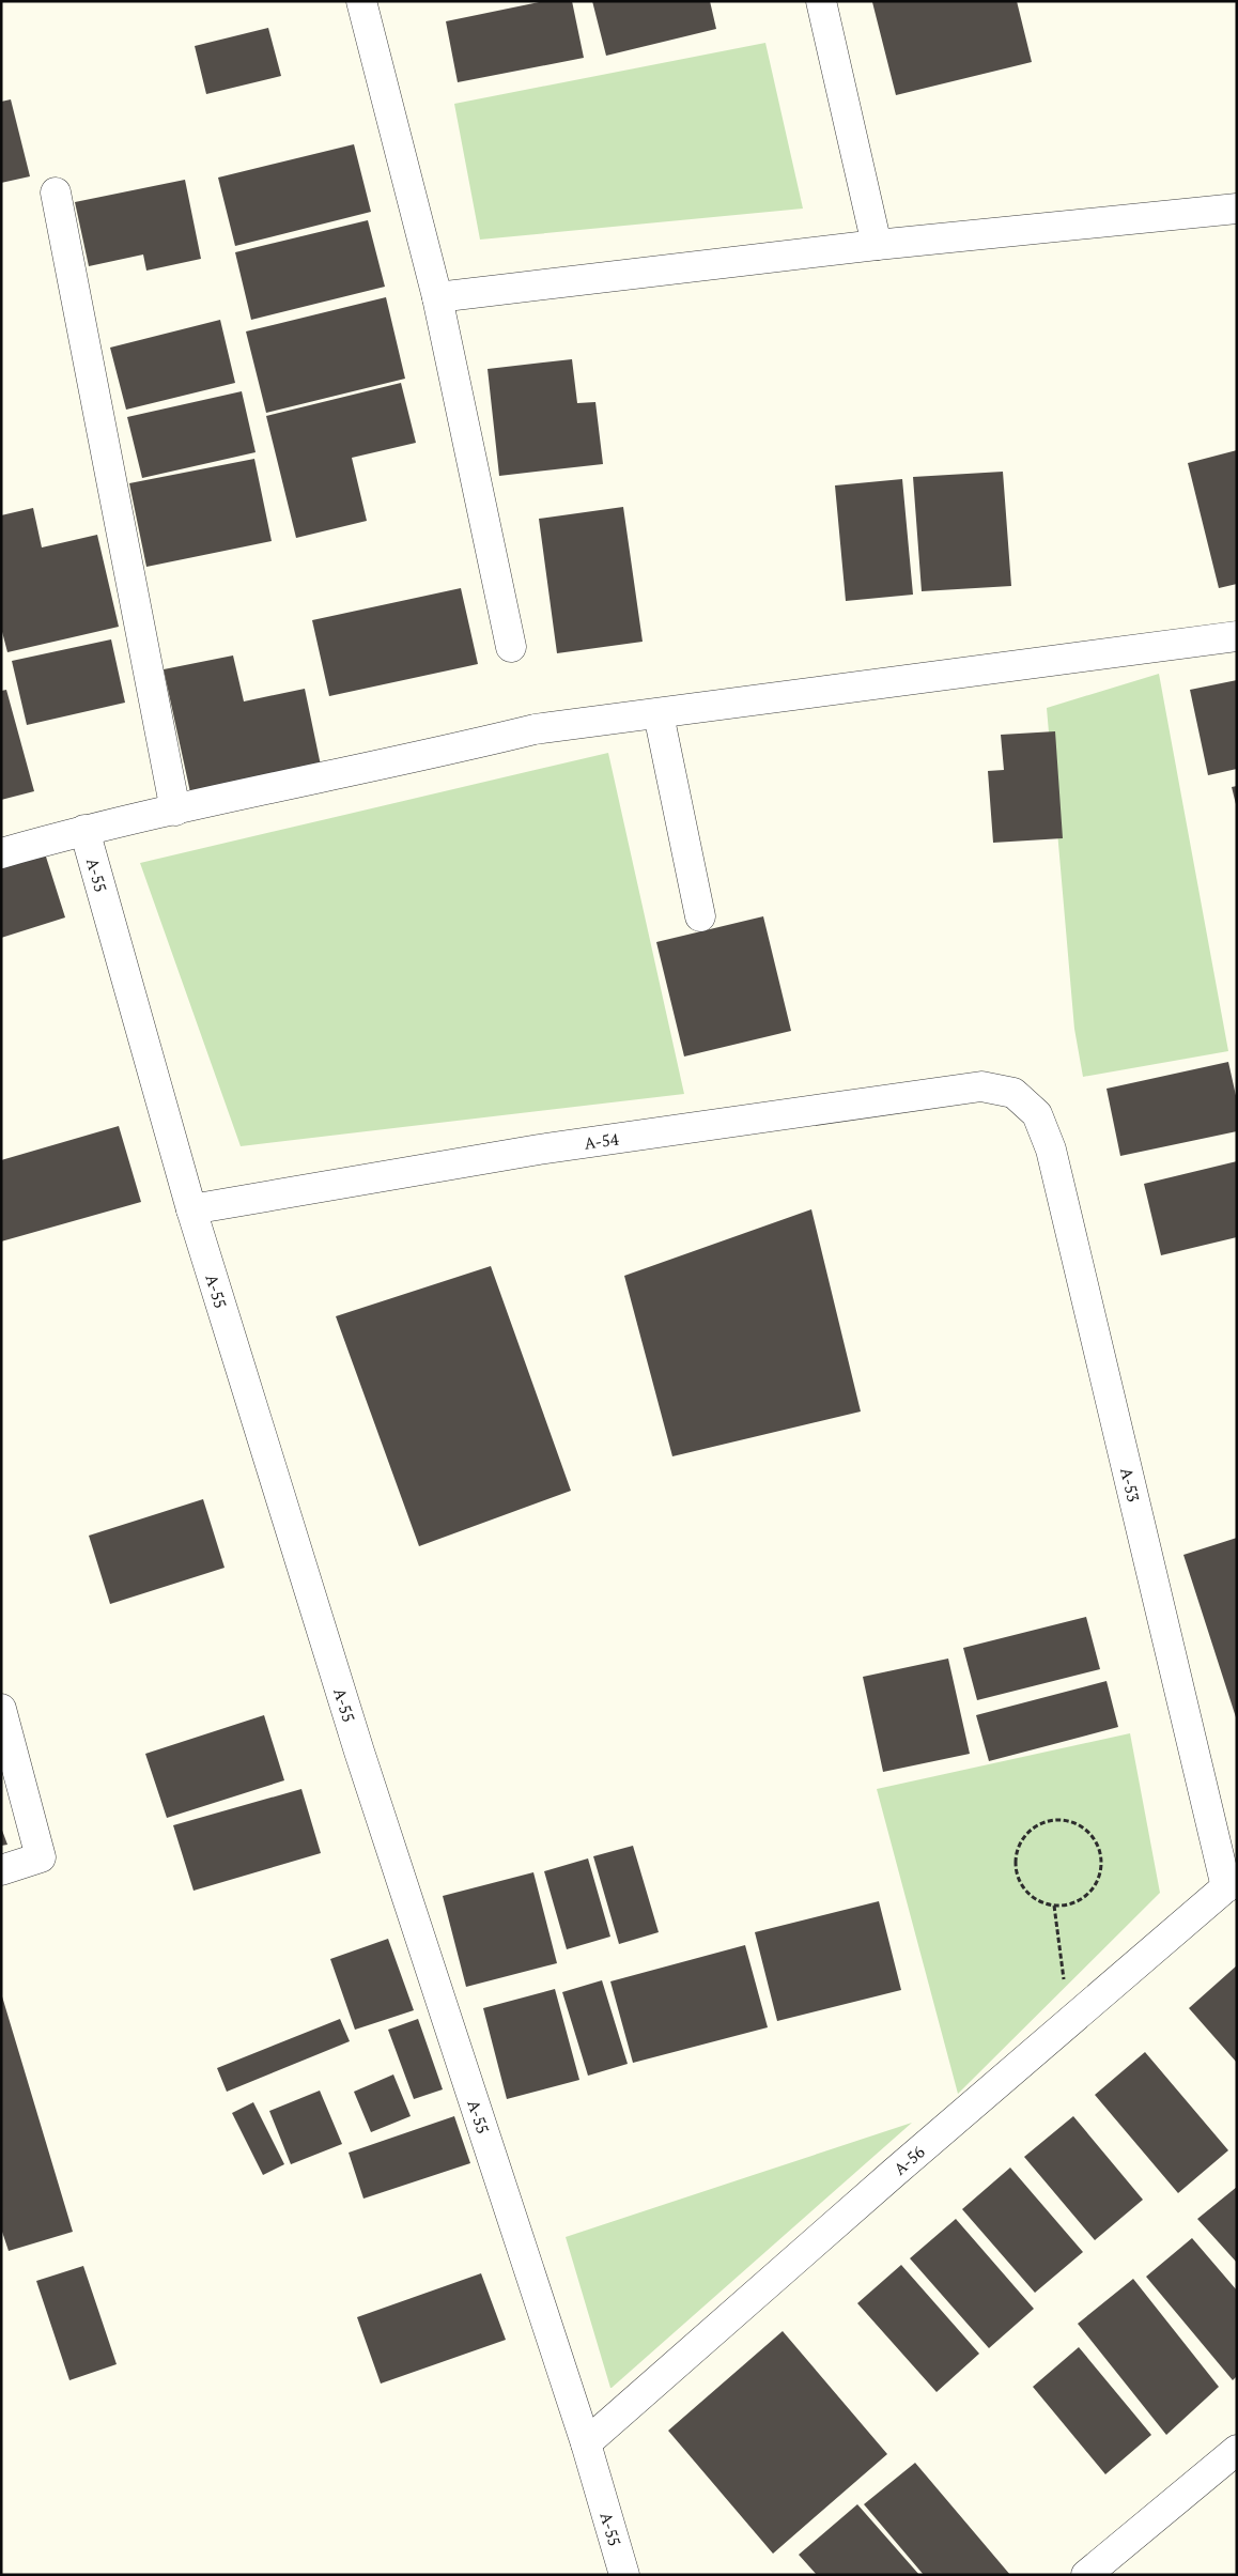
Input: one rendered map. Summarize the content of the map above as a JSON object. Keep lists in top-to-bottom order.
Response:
{
  "streets": {
    "street": [
      "A-55",
      "A-54",
      "A-53",
      "A-56"
    ]
  },
  "crossings": [
    ["A-55", "A-54"],
    ["A-55", "A-56"],
    ["A-54", "A-53"],
    ["A-53", "A-56"]
  ]
}
